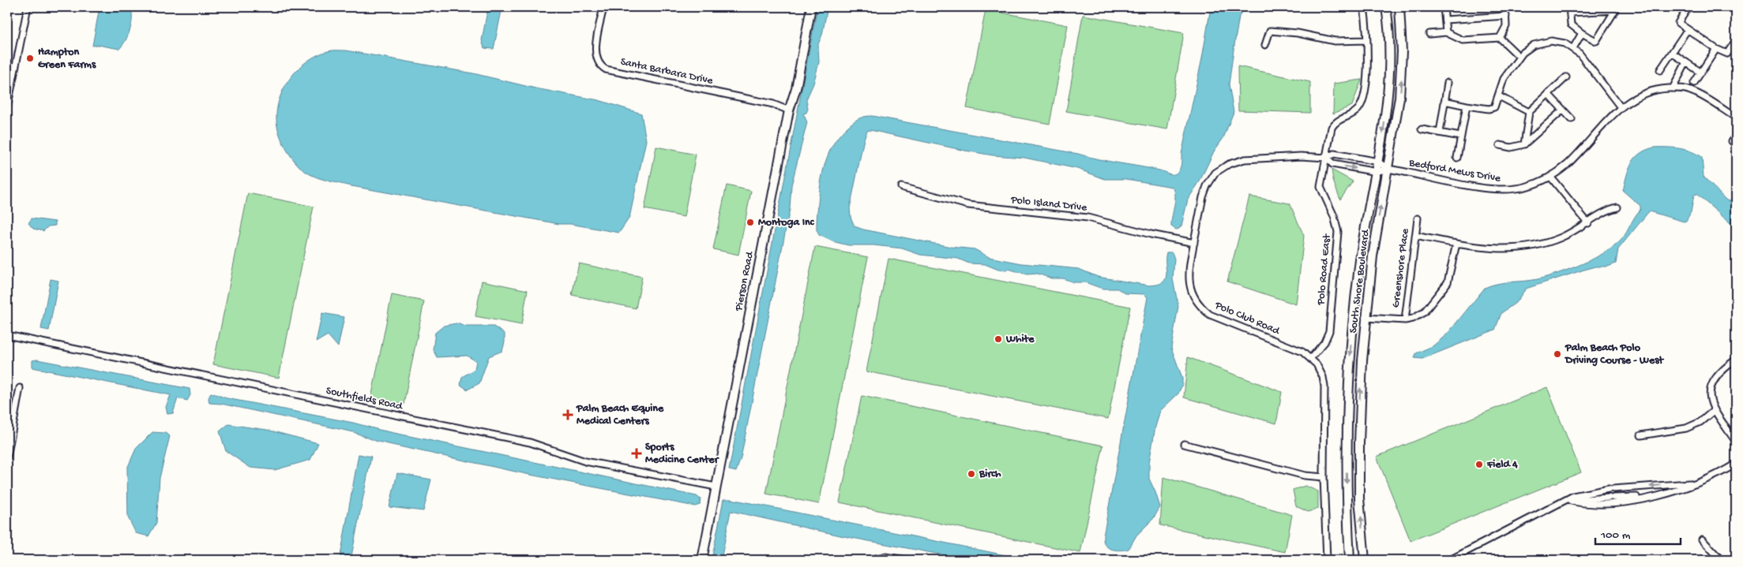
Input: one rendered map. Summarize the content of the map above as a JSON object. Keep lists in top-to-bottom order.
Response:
{
  "streets": {
    "street": [
      "Santa Barbara Drive",
      "Bedford Mews Drive",
      "Polo Island Drive",
      "Greenshore Place",
      "Polo Road East",
      "Pierson Road",
      "South Shore Boulevard",
      "Polo Club Road",
      "Southfields Road"
    ]
  },
  "crossings": [
    ["Santa Barbara Drive", "Pierson Road"],
    ["Bedford Mews Drive", "South Shore Boulevard"],
    ["Polo Island Drive", "Polo Club Road"],
    ["Polo Road East", "Polo Club Road"],
    ["Pierson Road", "Southfields Road"]
  ],
  "places": {
    "other": [
      "Hampton Green Farms",
      "Montoga Inc",
      "White",
      "Palm Beach Polo Driving Course - West",
      "Field 4",
      "Birch"
    ],
    "health": ["Palm Beach Equine Medical Centers", "Sports Medicine Center"]
  },
  "scale_bar": "100 m"
}
